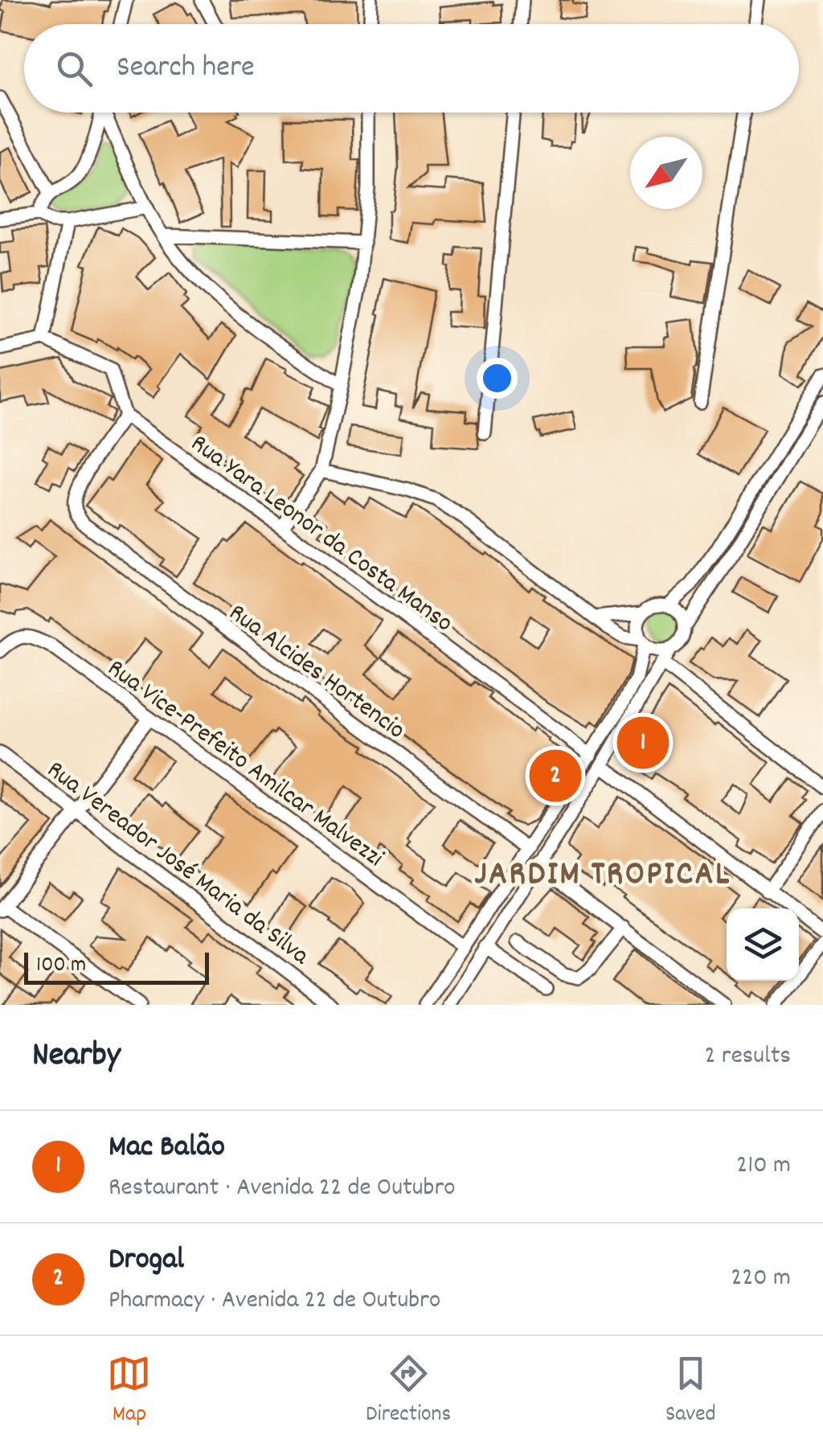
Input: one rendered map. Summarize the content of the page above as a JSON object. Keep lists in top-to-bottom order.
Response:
{
  "streets": {
    "street": [
      "Rua Yara Leonor da Costa Manso",
      "Rua Alcides Hortencio",
      "Rua Vice-Prefeito Amilcar Malvezzi",
      "Rua Vereador José Maria da Silva"
    ]
  },
  "crossings": [
    ["Rua Yara Leonor da Costa Manso", "Rua Alcides Hortencio"]
  ],
  "districts": ["JARDIM TROPICAL"],
  "scale_bar": "100 m",
  "north": "bottom left",
  "page": {
    "search": "Search here",
    "pins": ["1", "2"],
    "scale": "100 m",
    "heading": ["Nearby", "2 results"],
    "list": [
      {
        "mark": "1",
        "name": "Mac Balão",
        "note": "Restaurant · Avenida 22 de Outubro",
        "value": "210 m"
      },
      {
        "mark": "2",
        "name": "Drogal",
        "note": "Pharmacy · Avenida 22 de Outubro",
        "value": "220 m"
      }
    ],
    "nav": ["Map", "Directions", "Saved"]
  }
}
